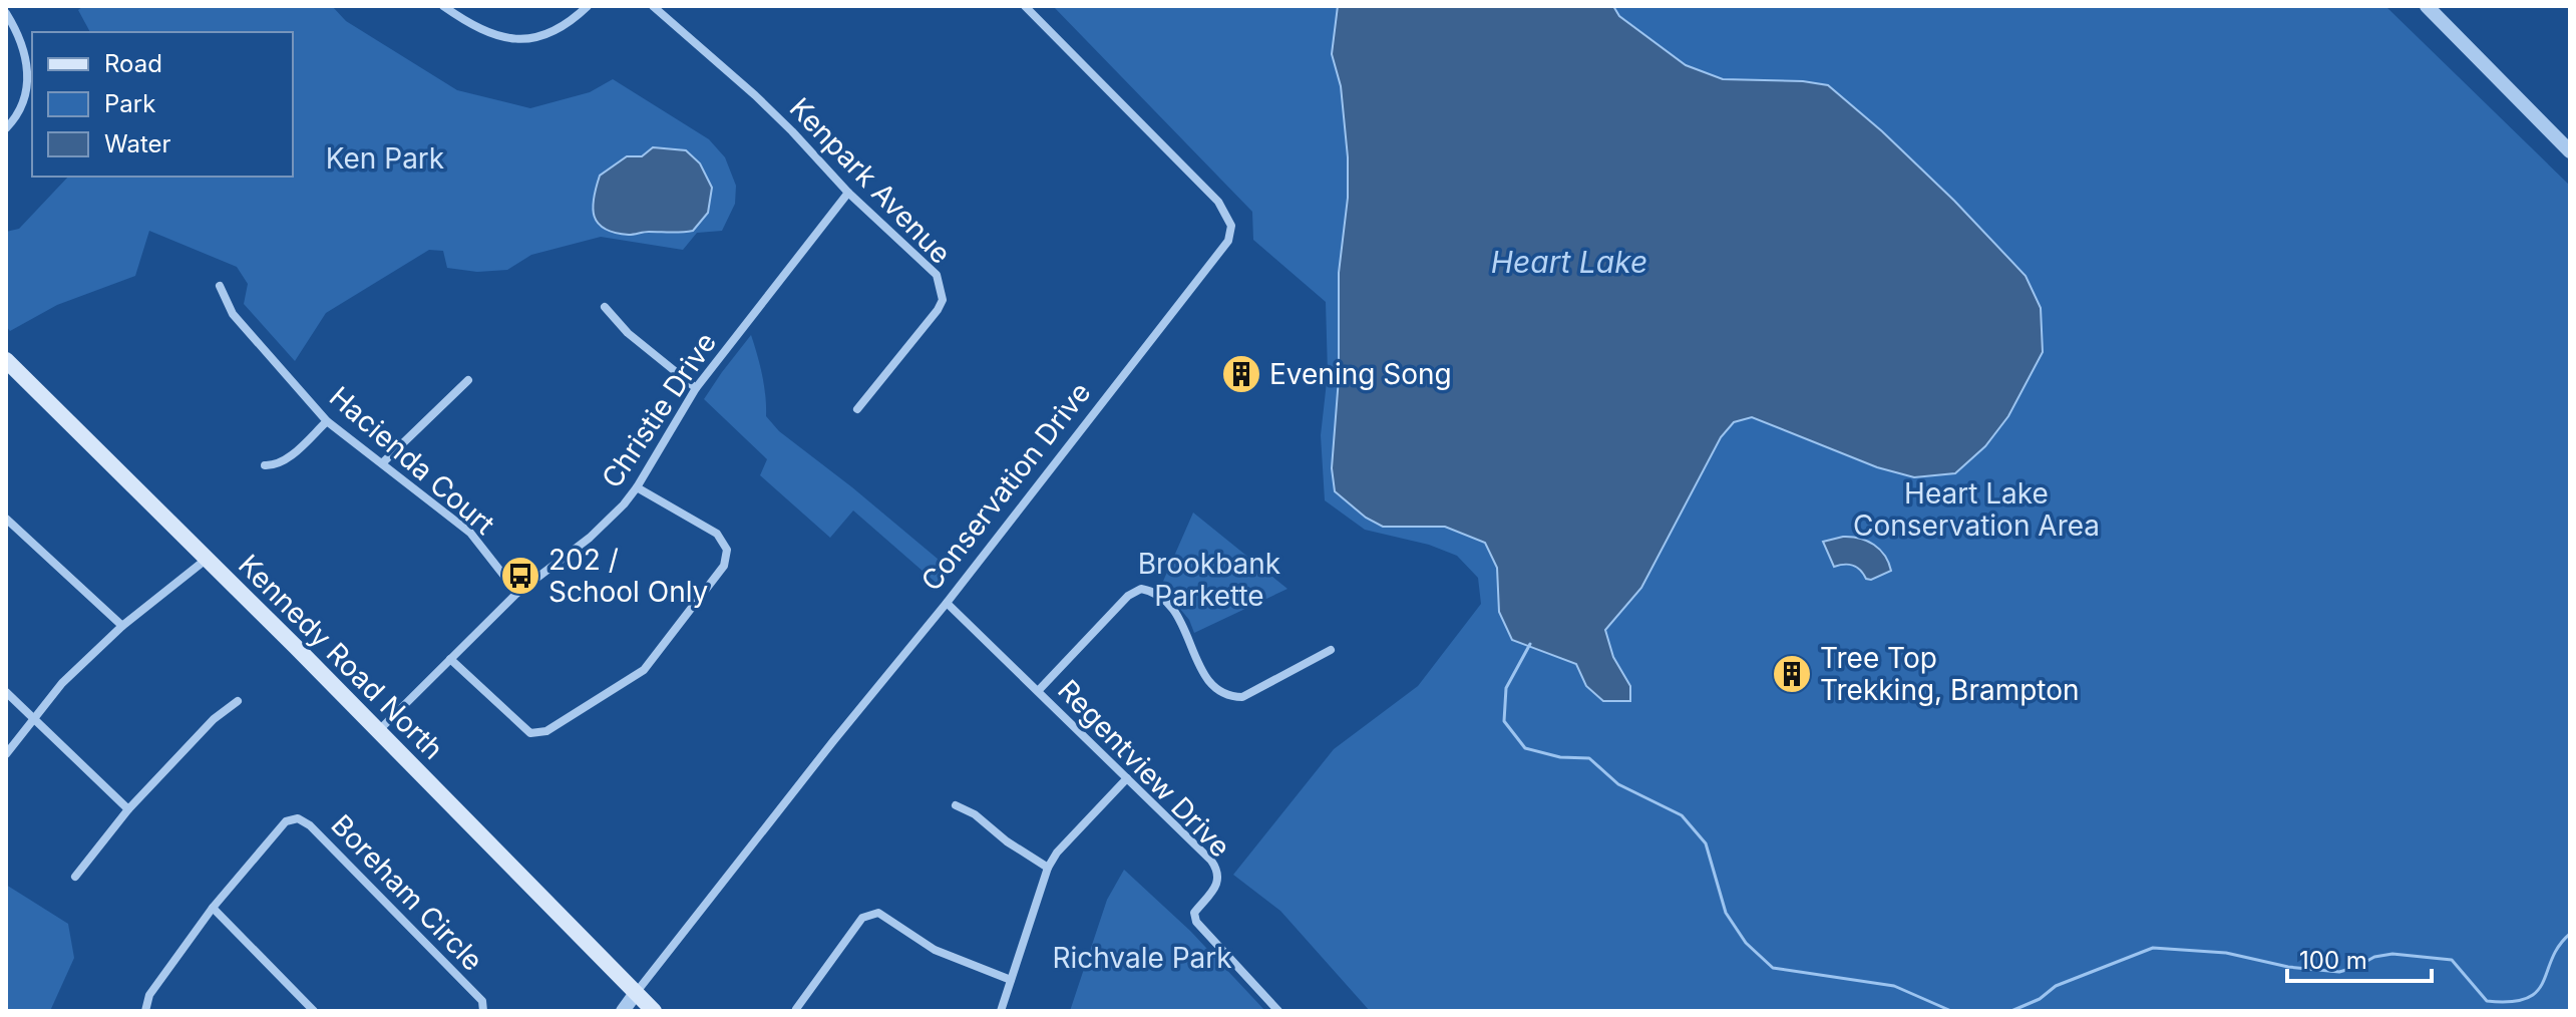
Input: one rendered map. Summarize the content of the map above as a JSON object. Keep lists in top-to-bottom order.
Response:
{
  "streets": {
    "main road": ["Kennedy Road North"],
    "street": [
      "Kenpark Avenue",
      "Christie Drive",
      "Hacienda Court",
      "Conservation Drive",
      "Regentview Drive",
      "Boreham Circle"
    ]
  },
  "crossings": [
    ["Kenpark Avenue", "Christie Drive"],
    ["Christie Drive", "Hacienda Court"],
    ["Christie Drive", "Kennedy Road North"],
    ["Conservation Drive", "Kennedy Road North"],
    ["Conservation Drive", "Regentview Drive"]
  ],
  "water": ["Heart Lake"],
  "parks": [
    "Ken Park",
    "Heart Lake Conservation Area",
    "Brookbank Parkette",
    "Richvale Park"
  ],
  "places": {
    "building": ["Evening Song", "Tree Top Trekking, Brampton"],
    "bus stop": ["202 / School Only"]
  },
  "legend": ["Road", "Park", "Water"],
  "scale_bar": "100 m"
}
